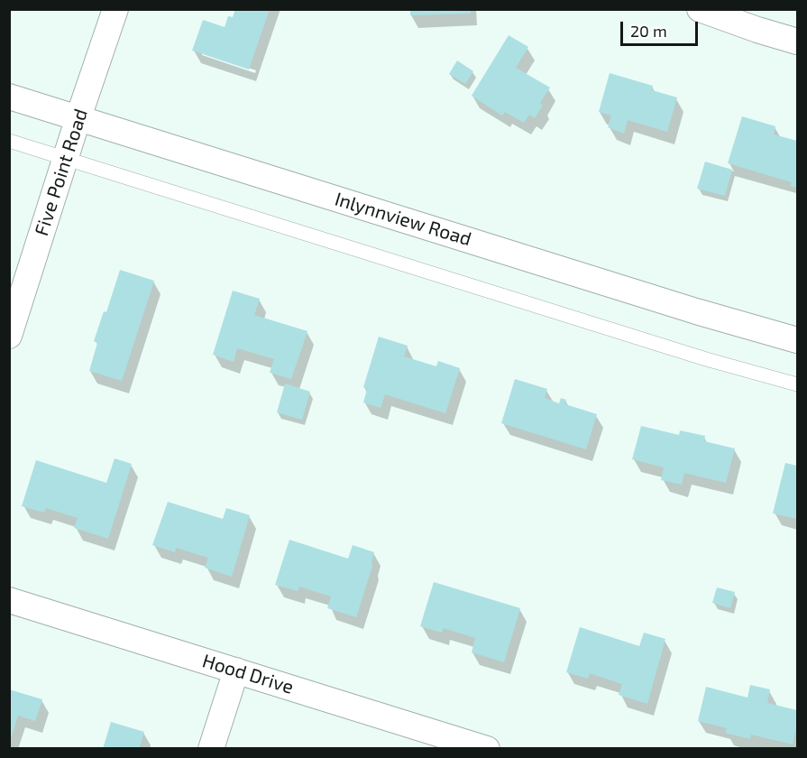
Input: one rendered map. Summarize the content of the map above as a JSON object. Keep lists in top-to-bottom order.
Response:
{
  "streets": {
    "street": ["Five Point Road", "Inlynnview Road", "Hood Drive"]
  },
  "crossings": [
    ["Five Point Road", "Inlynnview Road"]
  ],
  "scale_bar": "20 m"
}
